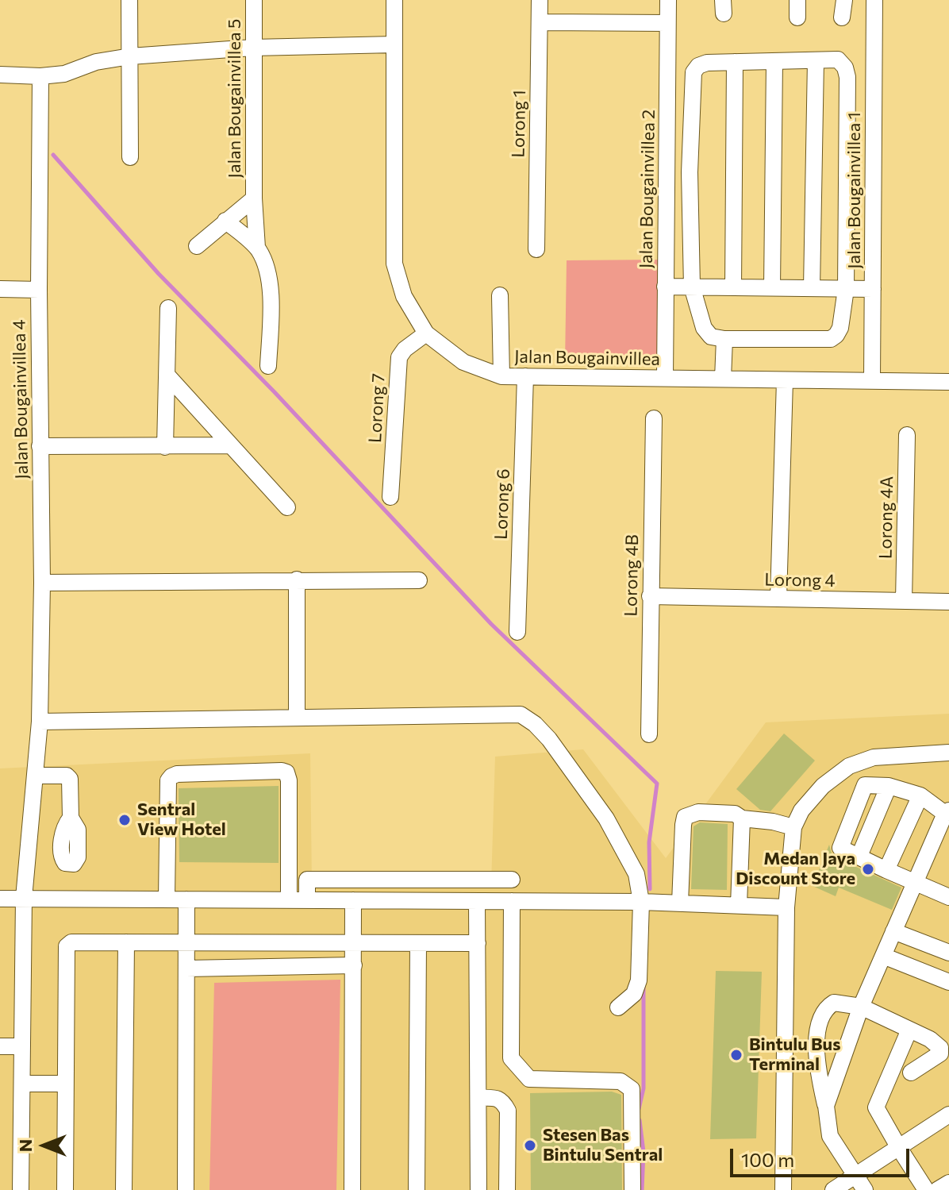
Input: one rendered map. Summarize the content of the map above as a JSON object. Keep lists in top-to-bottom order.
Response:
{
  "streets": {
    "street": [
      "Jalan Bougainvillea 5",
      "Lorong 1",
      "Jalan Bougainvillea 2",
      "Jalan Bougainvillea 1",
      "Jalan Bougainvillea",
      "Jalan Bougainvillea 4",
      "Lorong 7",
      "Lorong 6",
      "Lorong 4A",
      "Lorong 4B",
      "Lorong 4"
    ]
  },
  "crossings": [
    ["Jalan Bougainvillea 2", "Jalan Bougainvillea"],
    ["Jalan Bougainvillea 1", "Jalan Bougainvillea"],
    ["Jalan Bougainvillea", "Lorong 7"],
    ["Jalan Bougainvillea", "Lorong 6"],
    ["Lorong 4A", "Lorong 4"],
    ["Lorong 4B", "Lorong 4"]
  ],
  "places": [
    "Sentral View Hotel",
    "Medan Jaya Discount Store",
    "Bintulu Bus Terminal",
    "Stesen Bas Bintulu Sentral"
  ],
  "scale_bar": "100 m",
  "north": "left"
}
